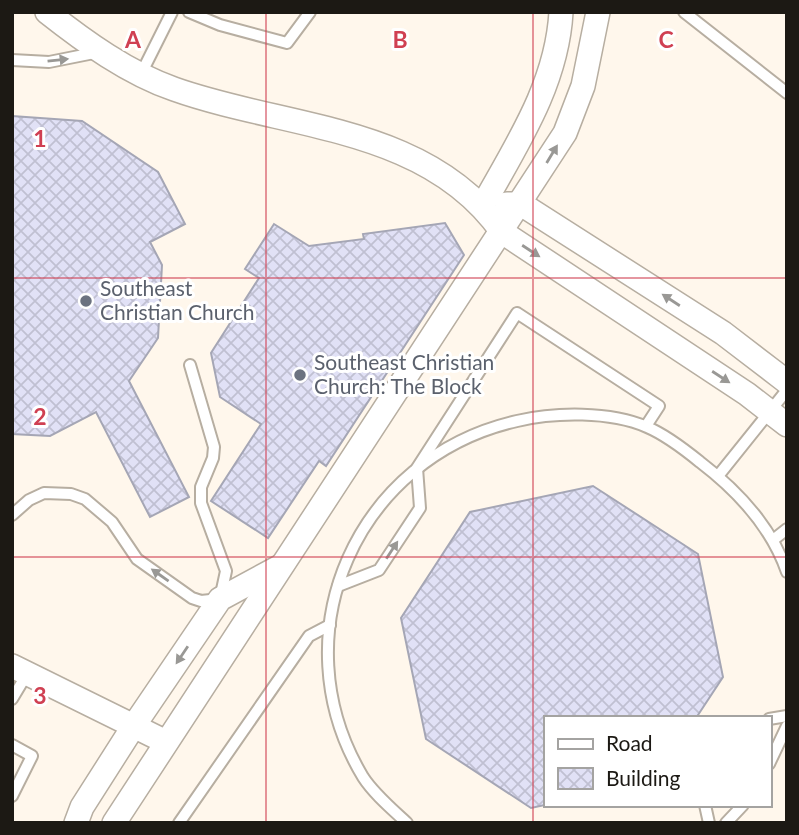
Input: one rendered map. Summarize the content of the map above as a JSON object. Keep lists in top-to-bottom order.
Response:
{
  "places": ["Southeast Christian Church", "Southeast Christian Church: The Block"],
  "legend": ["Road", "Building"],
  "grid": {
    "columns": ["A", "B", "C"],
    "rows": ["1", "2", "3"]
  }
}
